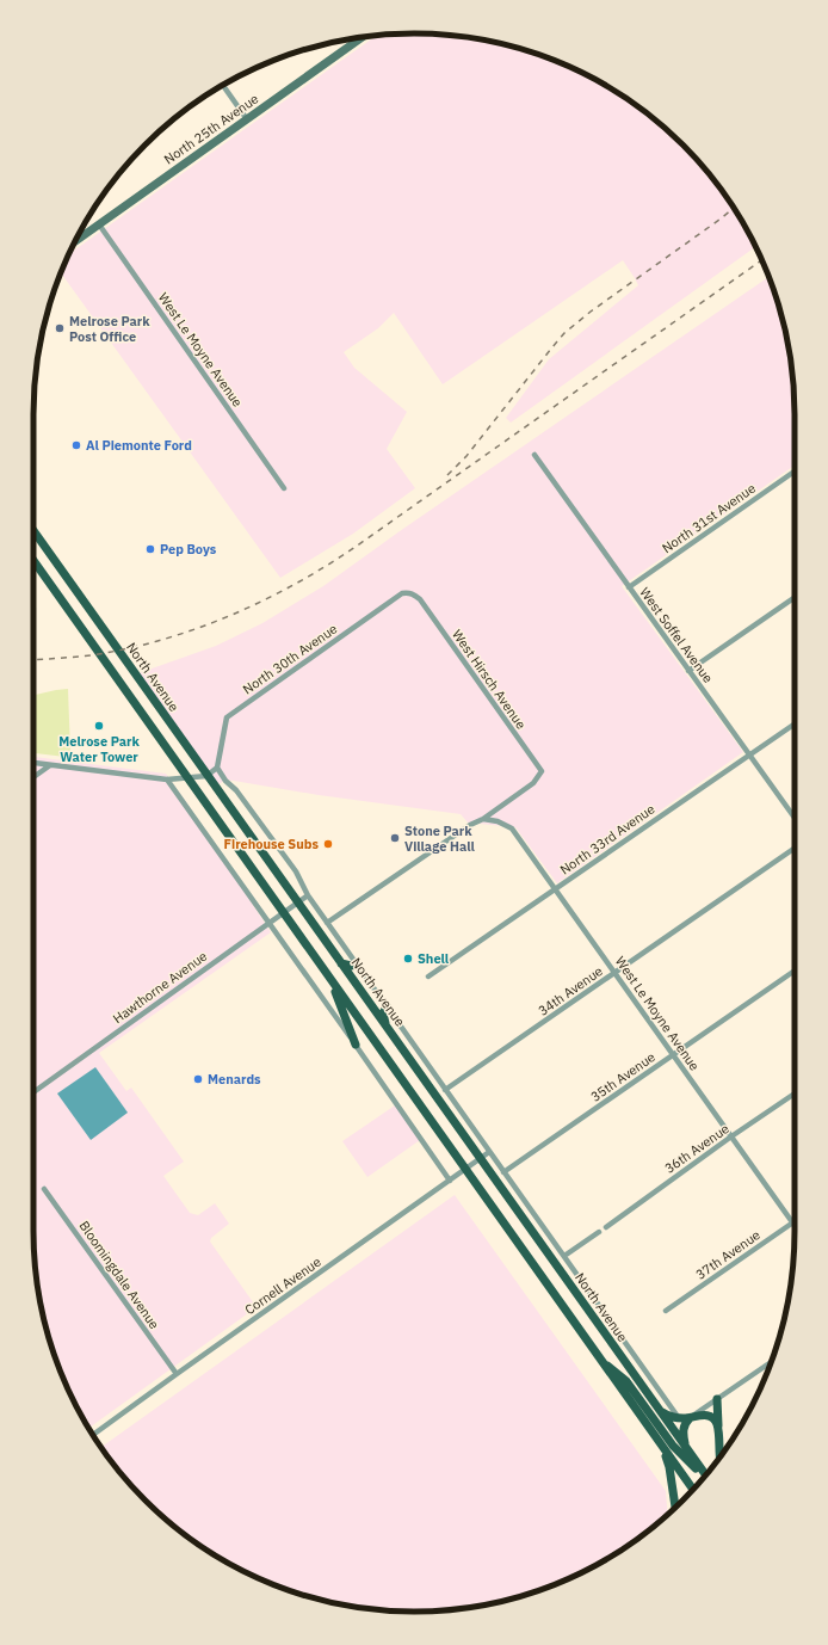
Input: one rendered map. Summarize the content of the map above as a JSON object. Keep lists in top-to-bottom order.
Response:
{
  "streets": {
    "main road": ["North 25th Avenue", "North Avenue"],
    "street": [
      "West Le Moyne Avenue",
      "North 31st Avenue",
      "West Soffel Avenue",
      "North 30th Avenue",
      "West Hirsch Avenue",
      "North 33rd Avenue",
      "Hawthorne Avenue",
      "34th Avenue",
      "35th Avenue",
      "36th Avenue",
      "37th Avenue",
      "Bloomingdale Avenue",
      "Cornell Avenue"
    ]
  },
  "crossings": [
    ["North 25th Avenue", "West Le Moyne Avenue"],
    ["West Le Moyne Avenue", "West Hirsch Avenue"],
    ["West Le Moyne Avenue", "North 33rd Avenue"],
    ["West Le Moyne Avenue", "34th Avenue"],
    ["West Le Moyne Avenue", "35th Avenue"],
    ["West Le Moyne Avenue", "36th Avenue"],
    ["West Le Moyne Avenue", "37th Avenue"],
    ["North 31st Avenue", "West Soffel Avenue"],
    ["West Soffel Avenue", "North 33rd Avenue"],
    ["North 30th Avenue", "North Avenue"],
    ["North 30th Avenue", "West Hirsch Avenue"],
    ["North Avenue", "Hawthorne Avenue"],
    ["North Avenue", "34th Avenue"],
    ["North Avenue", "35th Avenue"],
    ["North Avenue", "Cornell Avenue"],
    ["Bloomingdale Avenue", "Cornell Avenue"]
  ],
  "places": [
    "Melrose Park Post Office",
    "Al Piemonte Ford",
    "Pep Boys",
    "Melrose Park Water Tower",
    "Stone Park Village Hall",
    "Firehouse Subs",
    "Shell",
    "Menards"
  ]
}
